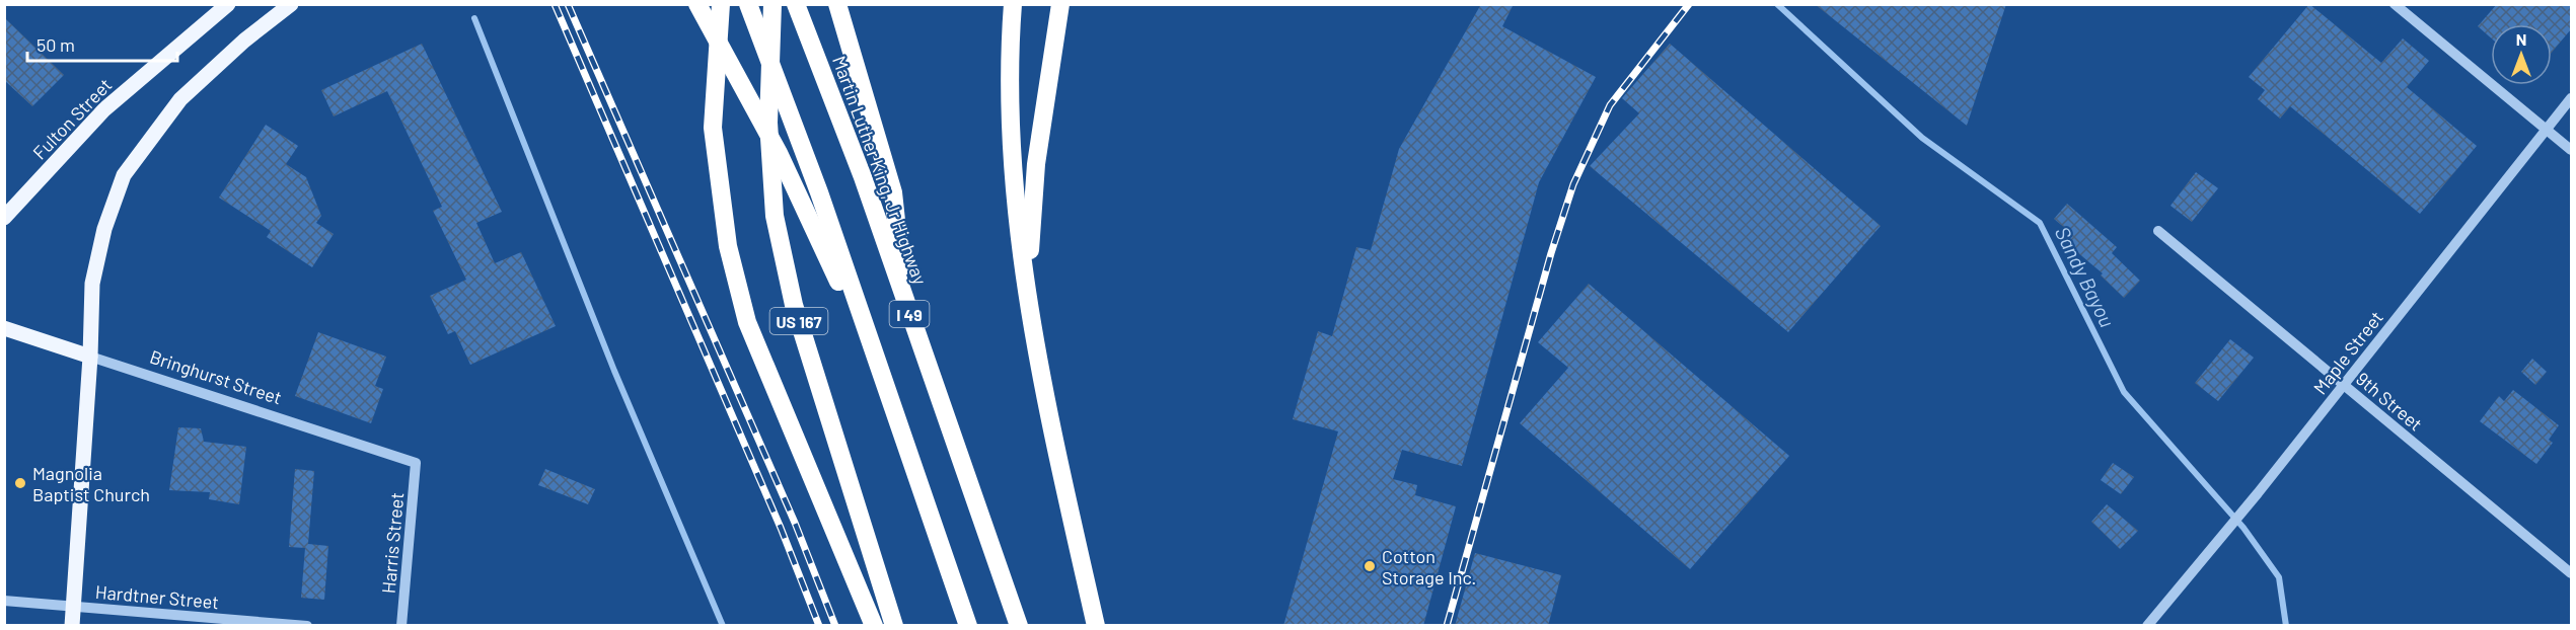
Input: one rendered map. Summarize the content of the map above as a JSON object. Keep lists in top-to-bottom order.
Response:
{
  "streets": {
    "highway": ["Martin Luther King, Jr Highway", "I 49", "US 167"],
    "main road": ["Fulton Street", "Bringhurst Street"],
    "street": [
      "Maple Street",
      "9th Street",
      "Harris Street",
      "Hardtner Street"
    ]
  },
  "crossings": [
    ["Maple Street", "9th Street"],
    ["Bringhurst Street", "Harris Street"]
  ],
  "water": ["Sandy Bayou"],
  "places": ["Magnolia Baptist Church", "Cotton Storage Inc."],
  "scale_bar": "50 m",
  "north": "top"
}
